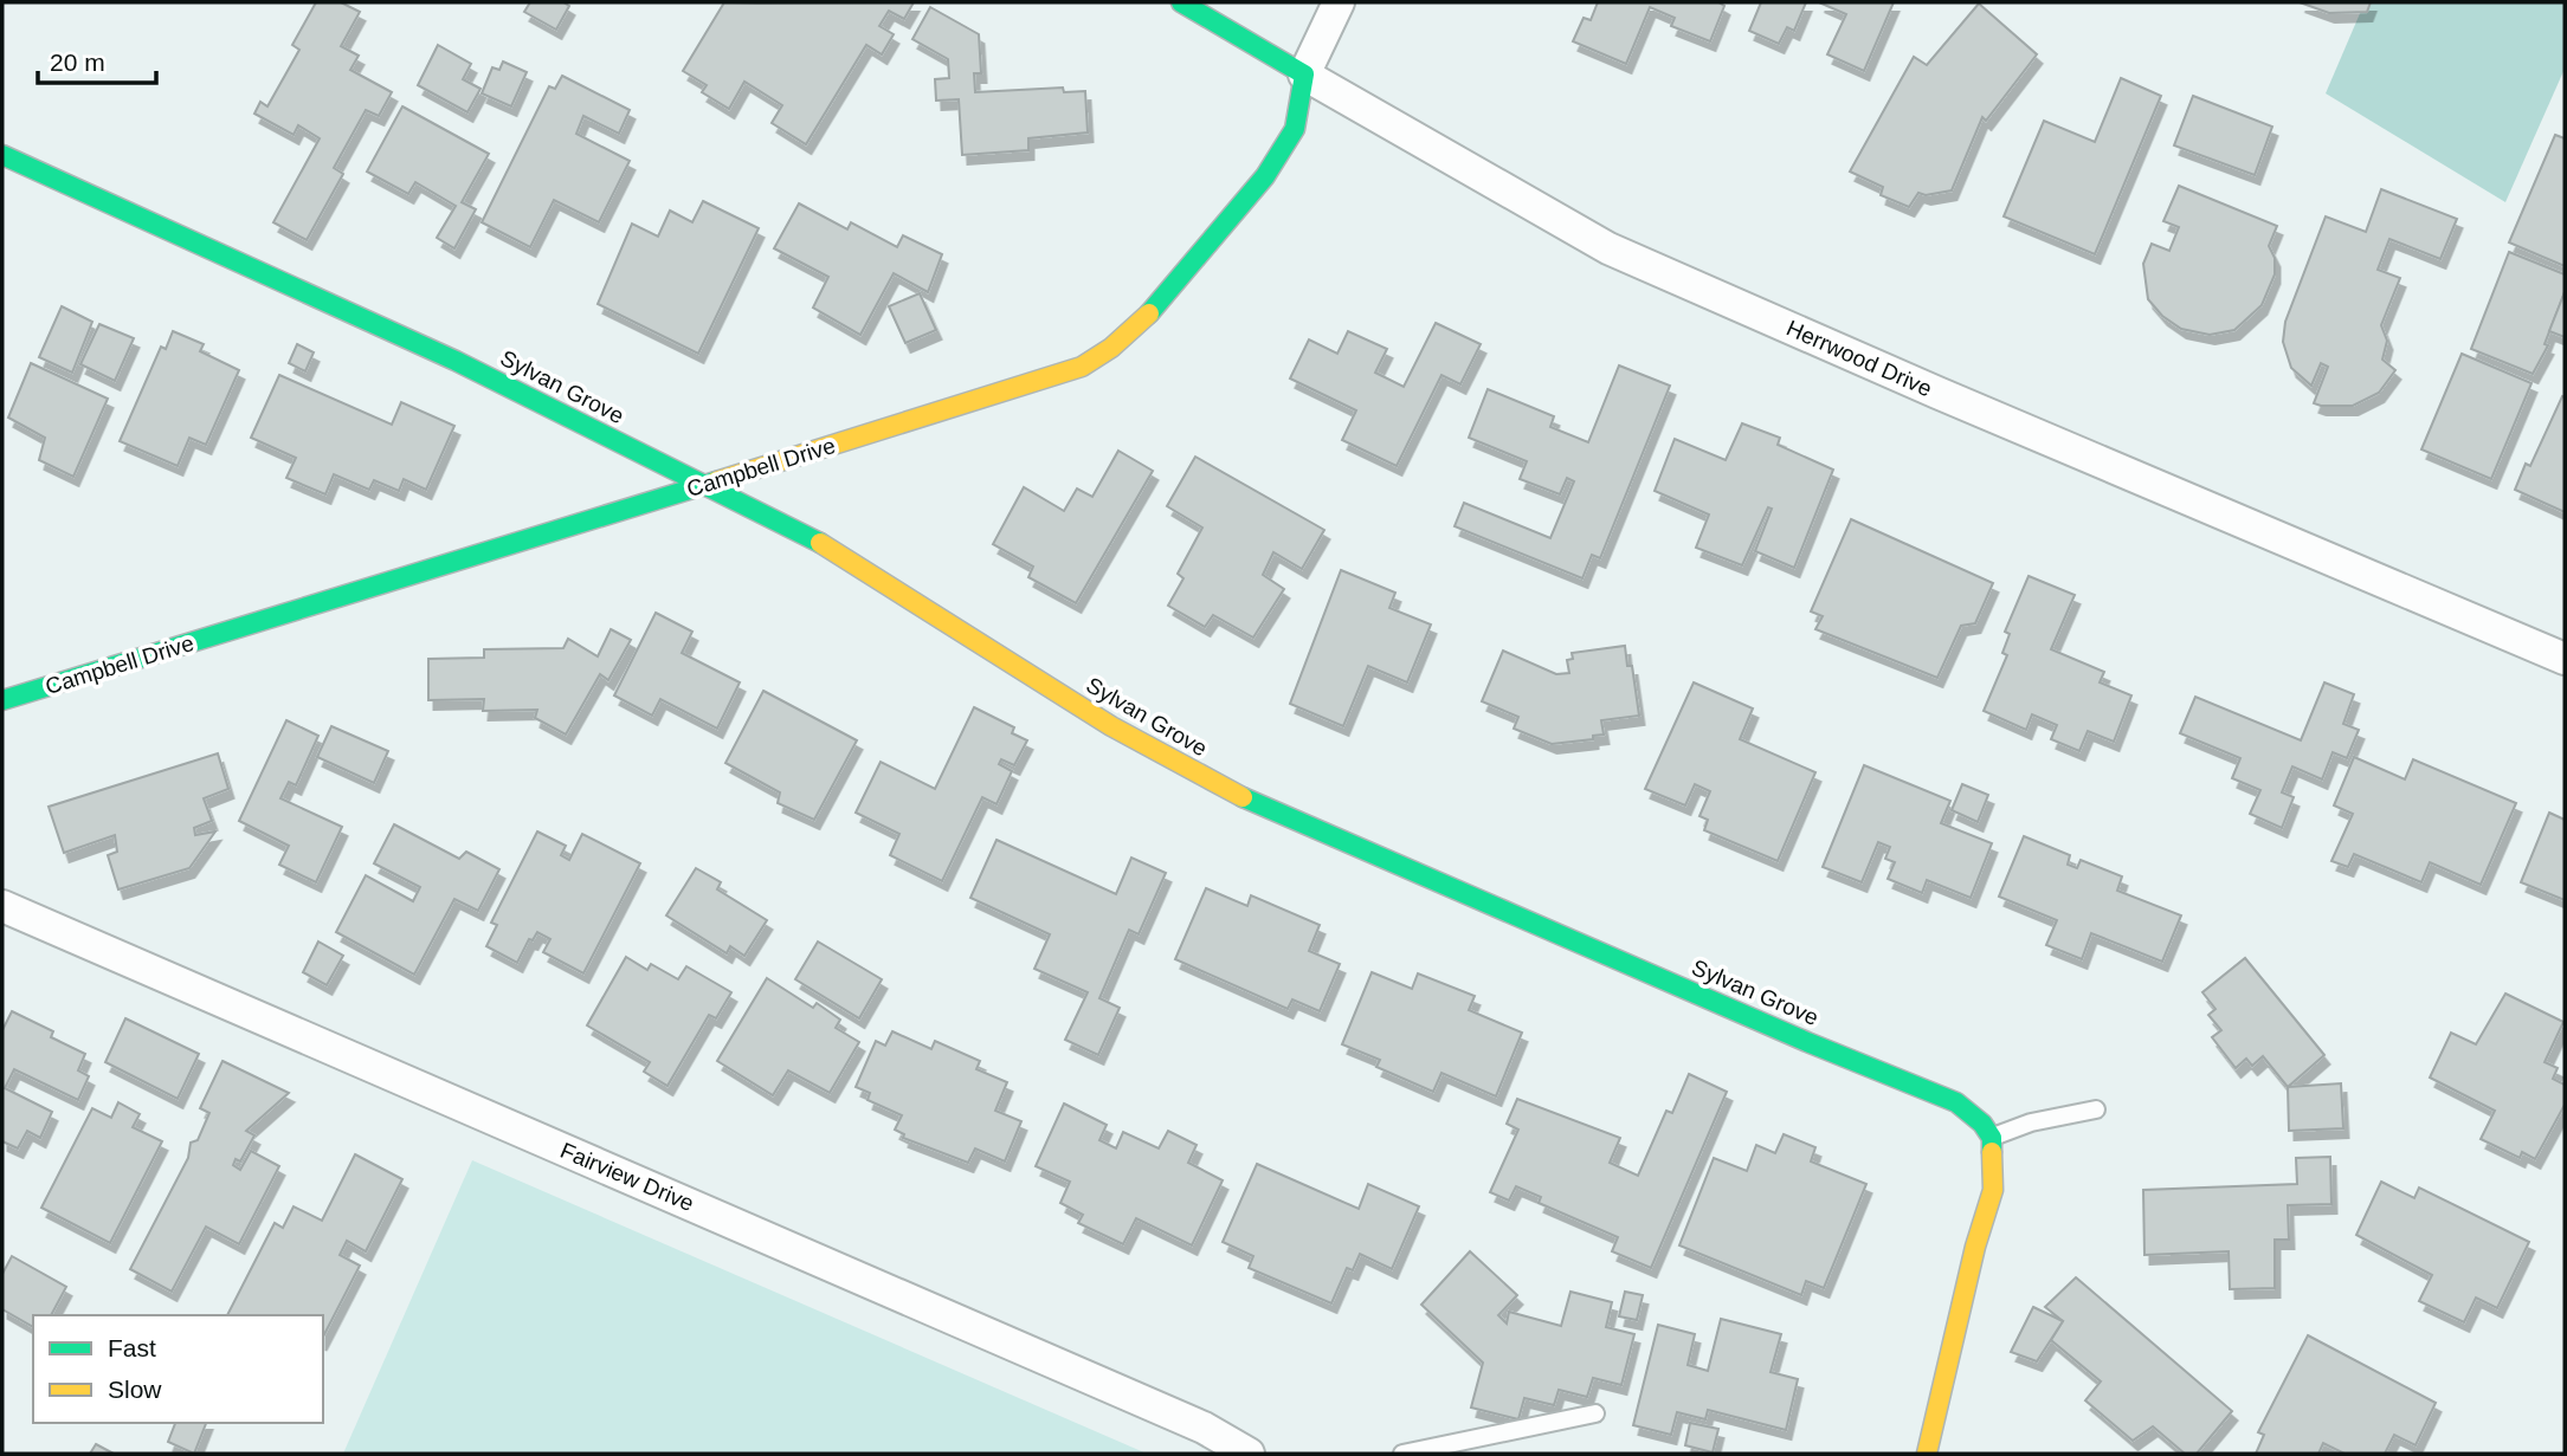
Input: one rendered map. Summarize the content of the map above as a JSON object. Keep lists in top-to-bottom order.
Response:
{
  "streets": {
    "street": [
      "Herrwood Drive",
      "Sylvan Grove",
      "Campbell Drive",
      "Fairview Drive"
    ]
  },
  "crossings": [
    ["Herrwood Drive", "Campbell Drive"],
    ["Sylvan Grove", "Campbell Drive"]
  ],
  "legend": ["Fast", "Slow"],
  "scale_bar": "20 m"
}
